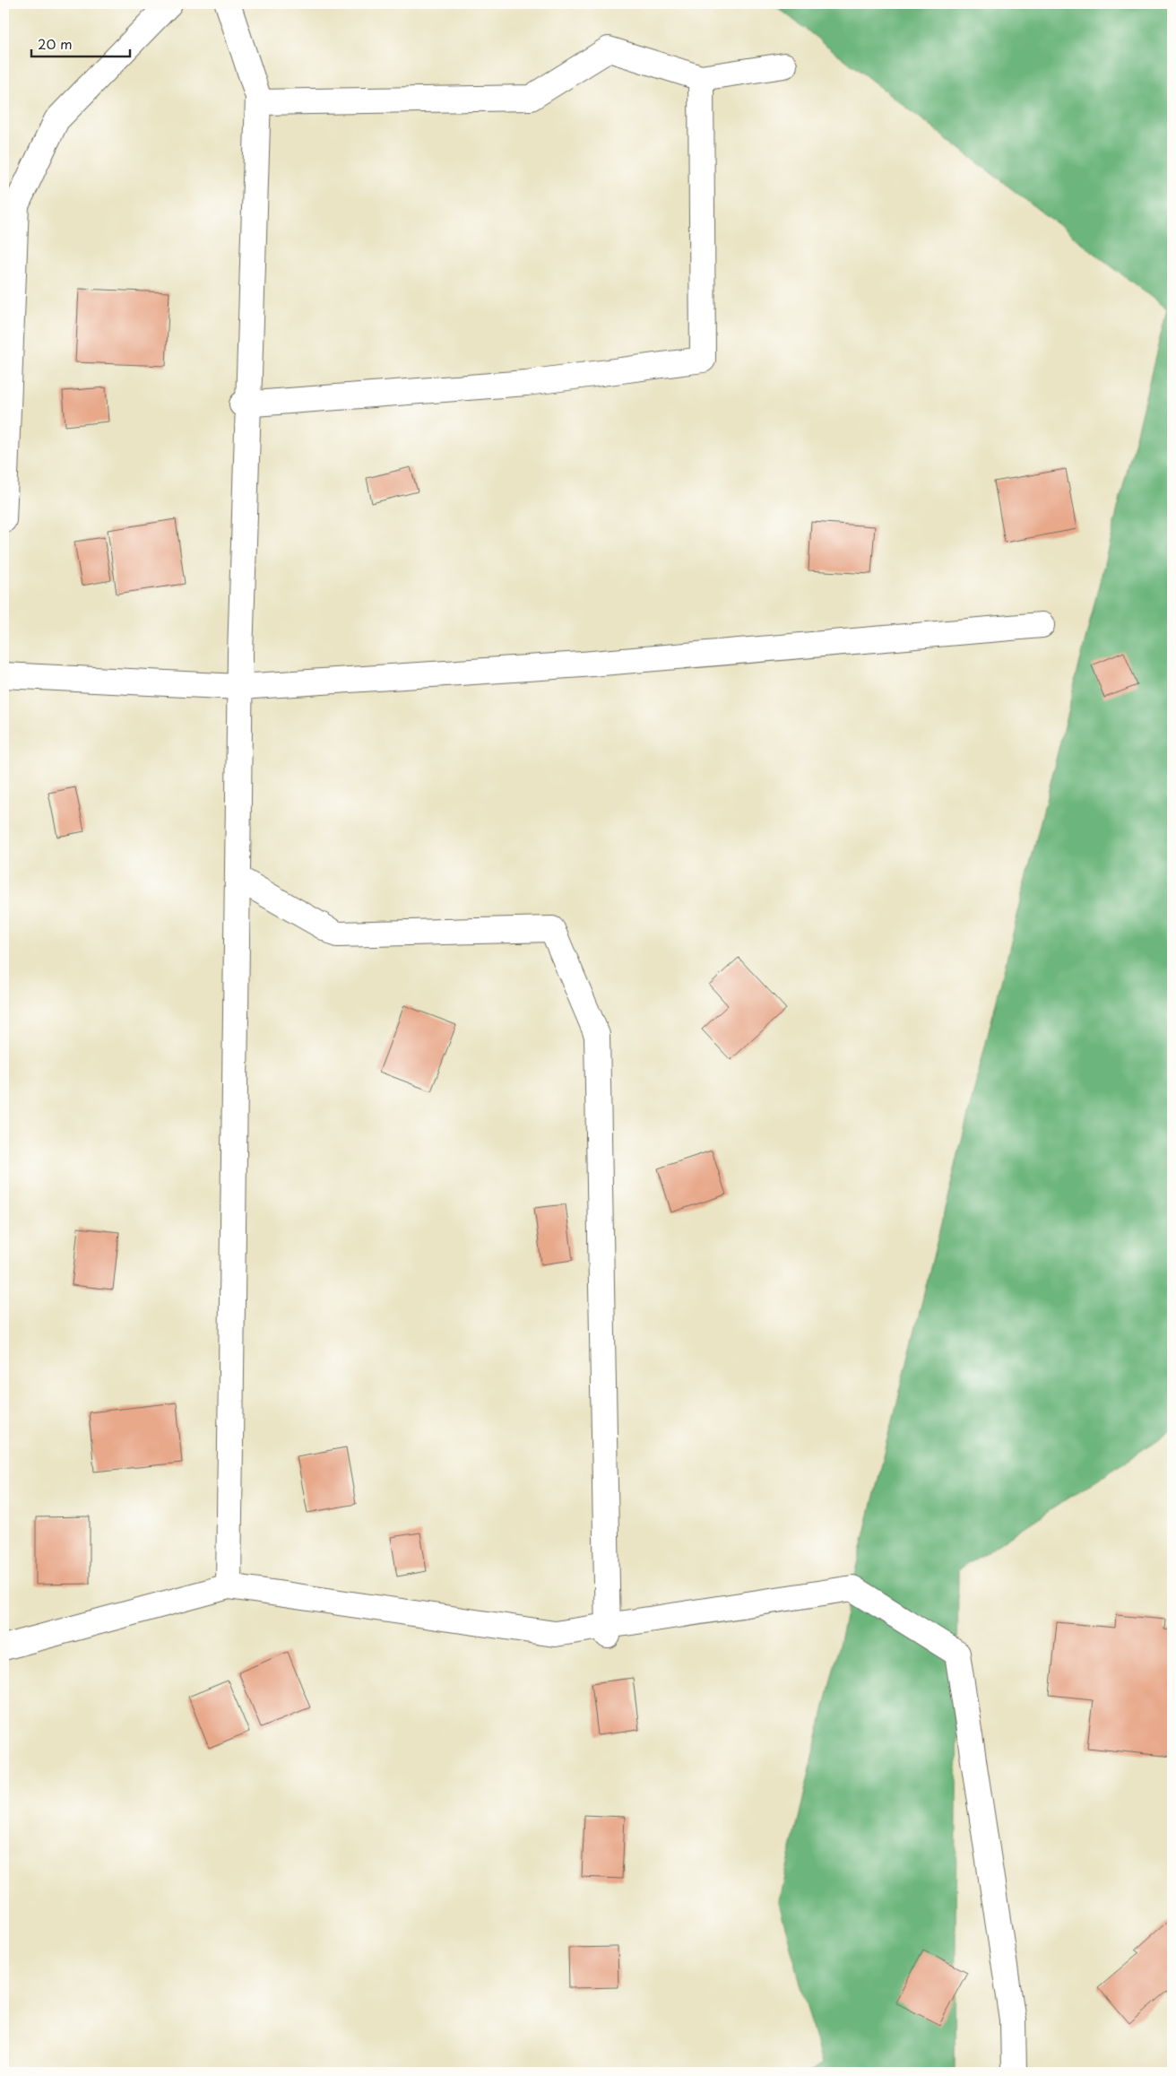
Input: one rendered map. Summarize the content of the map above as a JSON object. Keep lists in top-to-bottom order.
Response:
{
  "scale_bar": "20 m"
}
